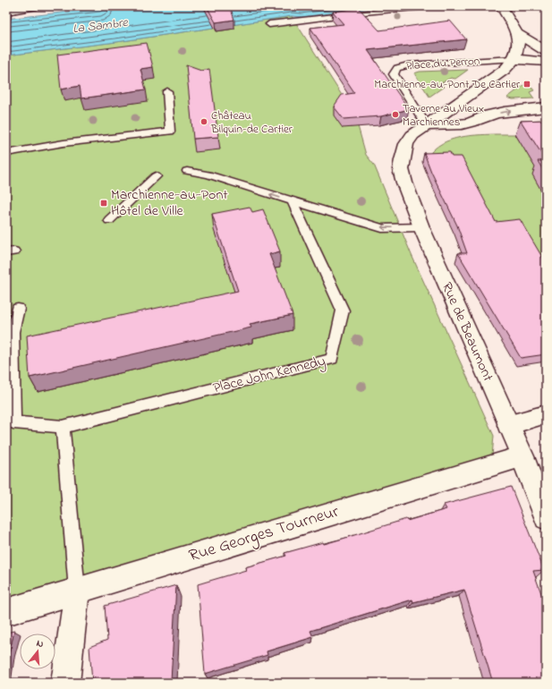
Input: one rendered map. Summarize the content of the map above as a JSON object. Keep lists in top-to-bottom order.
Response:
{
  "streets": {
    "main road": ["Place du Perron", "Rue de Beaumont", "Rue Georges Tourneur"],
    "lane": ["Place John Kennedy"]
  },
  "crossings": [
    ["Place du Perron", "Rue de Beaumont"],
    ["Rue de Beaumont", "Rue Georges Tourneur"]
  ],
  "water": ["La Sambre"],
  "places": {
    "transit": ["Marchienne-au-Pont De Cartier", "Marchienne-au-Pont Hôtel de Ville"],
    "other": ["Taverne au Vieux Marchiennes", "Château Bilquin-de Cartier"]
  },
  "north": "top"
}
